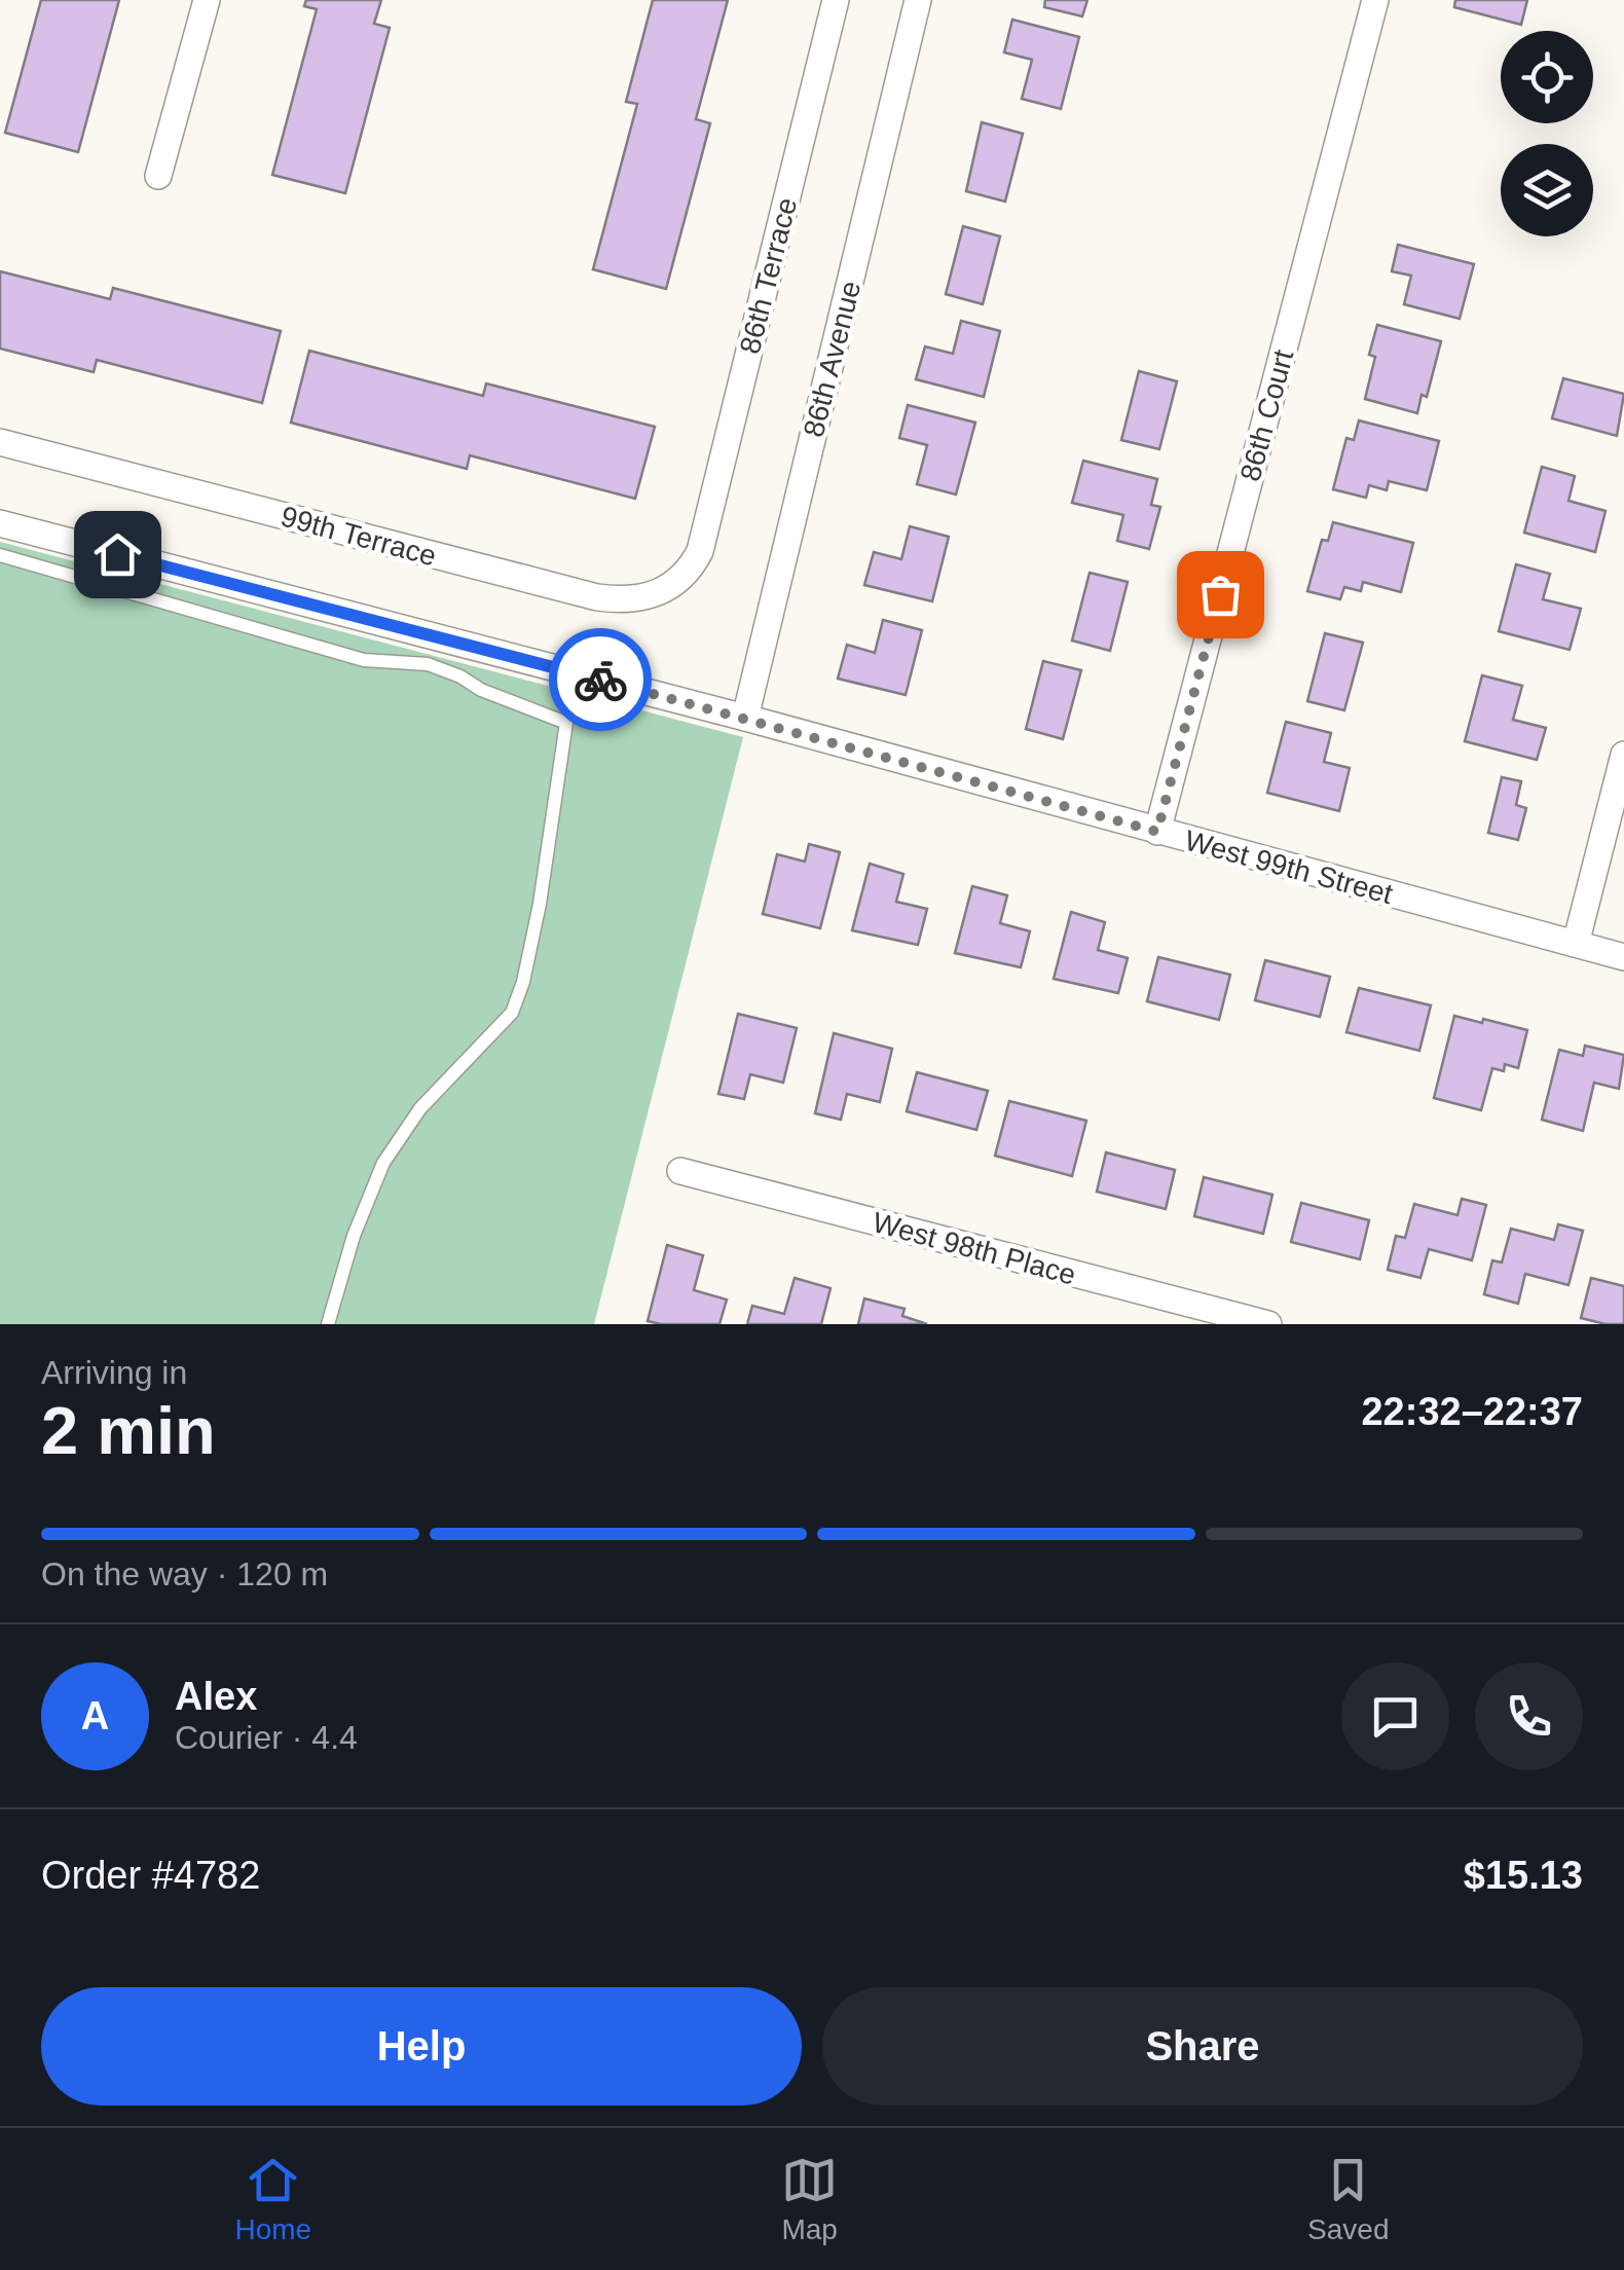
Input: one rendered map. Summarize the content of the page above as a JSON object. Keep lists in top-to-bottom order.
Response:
{
  "streets": {
    "street": [
      "86th Terrace",
      "86th Avenue",
      "86th Court",
      "99th Terrace",
      "West 99th Street",
      "West 98th Place"
    ]
  },
  "crossings": [
    ["86th Terrace", "99th Terrace"],
    ["86th Avenue", "West 99th Street"],
    ["86th Court", "West 99th Street"]
  ],
  "page": {
    "heading": ["2 min", "Arriving in", "22:32–22:37"],
    "panel": [
      "Alex",
      "Courier · 4.4",
      "Order #4782",
      "$15.13"
    ],
    "bar": "On the way · 120 m",
    "round": "A",
    "buttons": ["Help", "Share"],
    "tabs": ["Home", "Map", "Saved"]
  }
}
